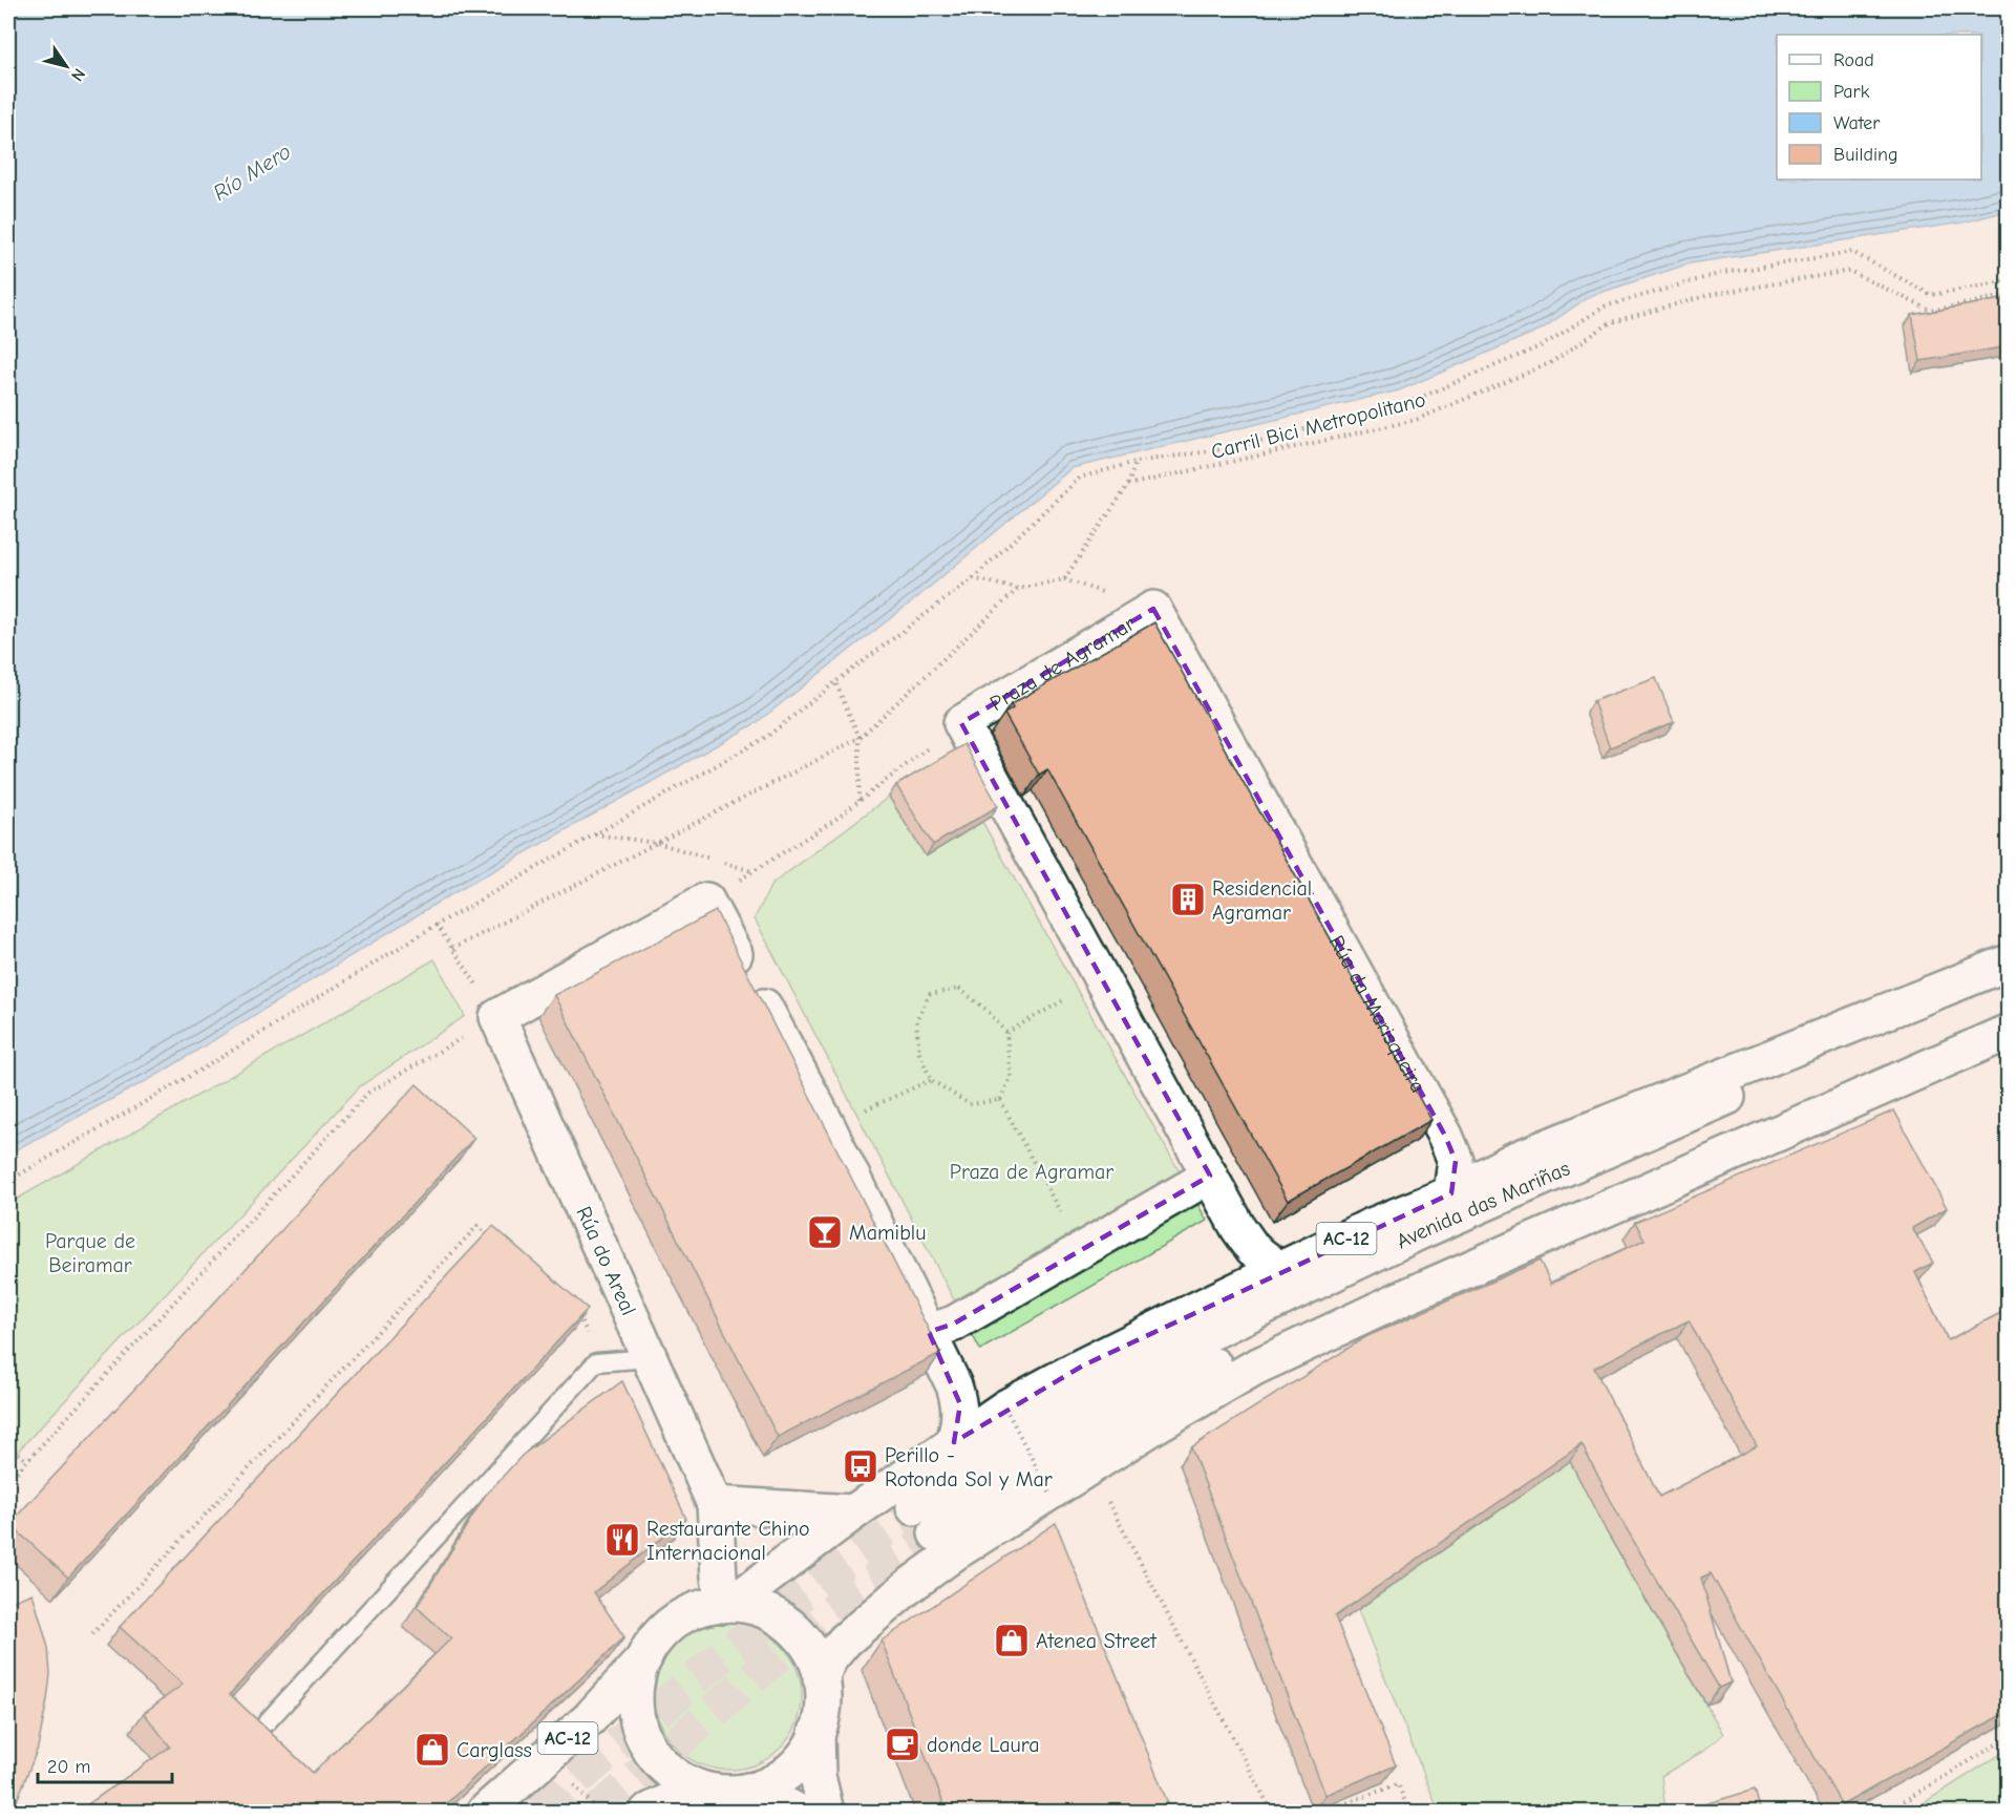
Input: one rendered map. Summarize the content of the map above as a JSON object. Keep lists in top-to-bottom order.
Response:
{
  "streets": {
    "main road": [
      "Praza de Agramar",
      "Rúa da Marisqueira",
      "Avenida das Mariñas",
      "AC-12",
      "Rúa do Areal"
    ],
    "path": ["Carril Bici Metropolitano"]
  },
  "crossings": [
    ["Praza de Agramar", "Rúa da Marisqueira"],
    ["Rúa da Marisqueira", "AC-12"],
    ["Avenida das Mariñas", "AC-12"],
    ["AC-12", "Rúa do Areal"]
  ],
  "water": ["Río Mero"],
  "parks": ["Praza de Agramar", "Parque de Beiramar"],
  "places": {
    "building": ["Residencial Agramar"],
    "bar": ["Mamiblu"],
    "bus stop": ["Perillo - Rotonda Sol y Mar"],
    "restaurant": ["Restaurante Chino Internacional"],
    "shop": ["Atenea Street", "Carglass"],
    "cafe": ["donde Laura"]
  },
  "legend": [
    "Road",
    "Park",
    "Water",
    "Building"
  ],
  "scale_bar": "20 m",
  "north": "bottom right"
}
